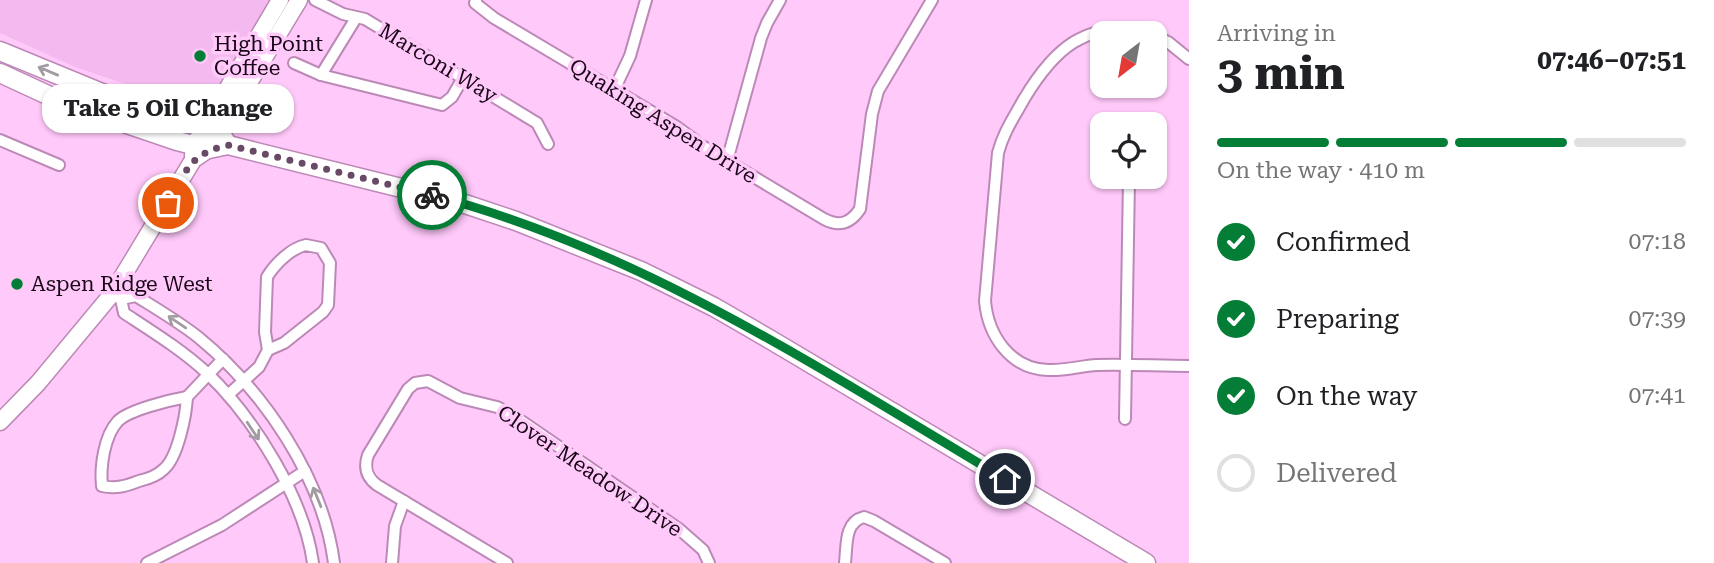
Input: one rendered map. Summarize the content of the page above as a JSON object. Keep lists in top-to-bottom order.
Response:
{
  "streets": {
    "street": ["Marconi Way", "Quaking Aspen Drive", "Clover Meadow Drive"]
  },
  "places": ["High Point Coffee", "Take 5 Oil Change", "Aspen Ridge West"],
  "north": "bottom left",
  "page": {
    "heading": ["3 min", "Arriving in", "07:46–07:51"],
    "bubble": "Take 5 Oil Change",
    "bar": "On the way · 410 m",
    "list": [
      ["Confirmed", "07:18"],
      ["Preparing", "07:39"],
      ["On the way", "07:41"],
      "Delivered"
    ]
  }
}
